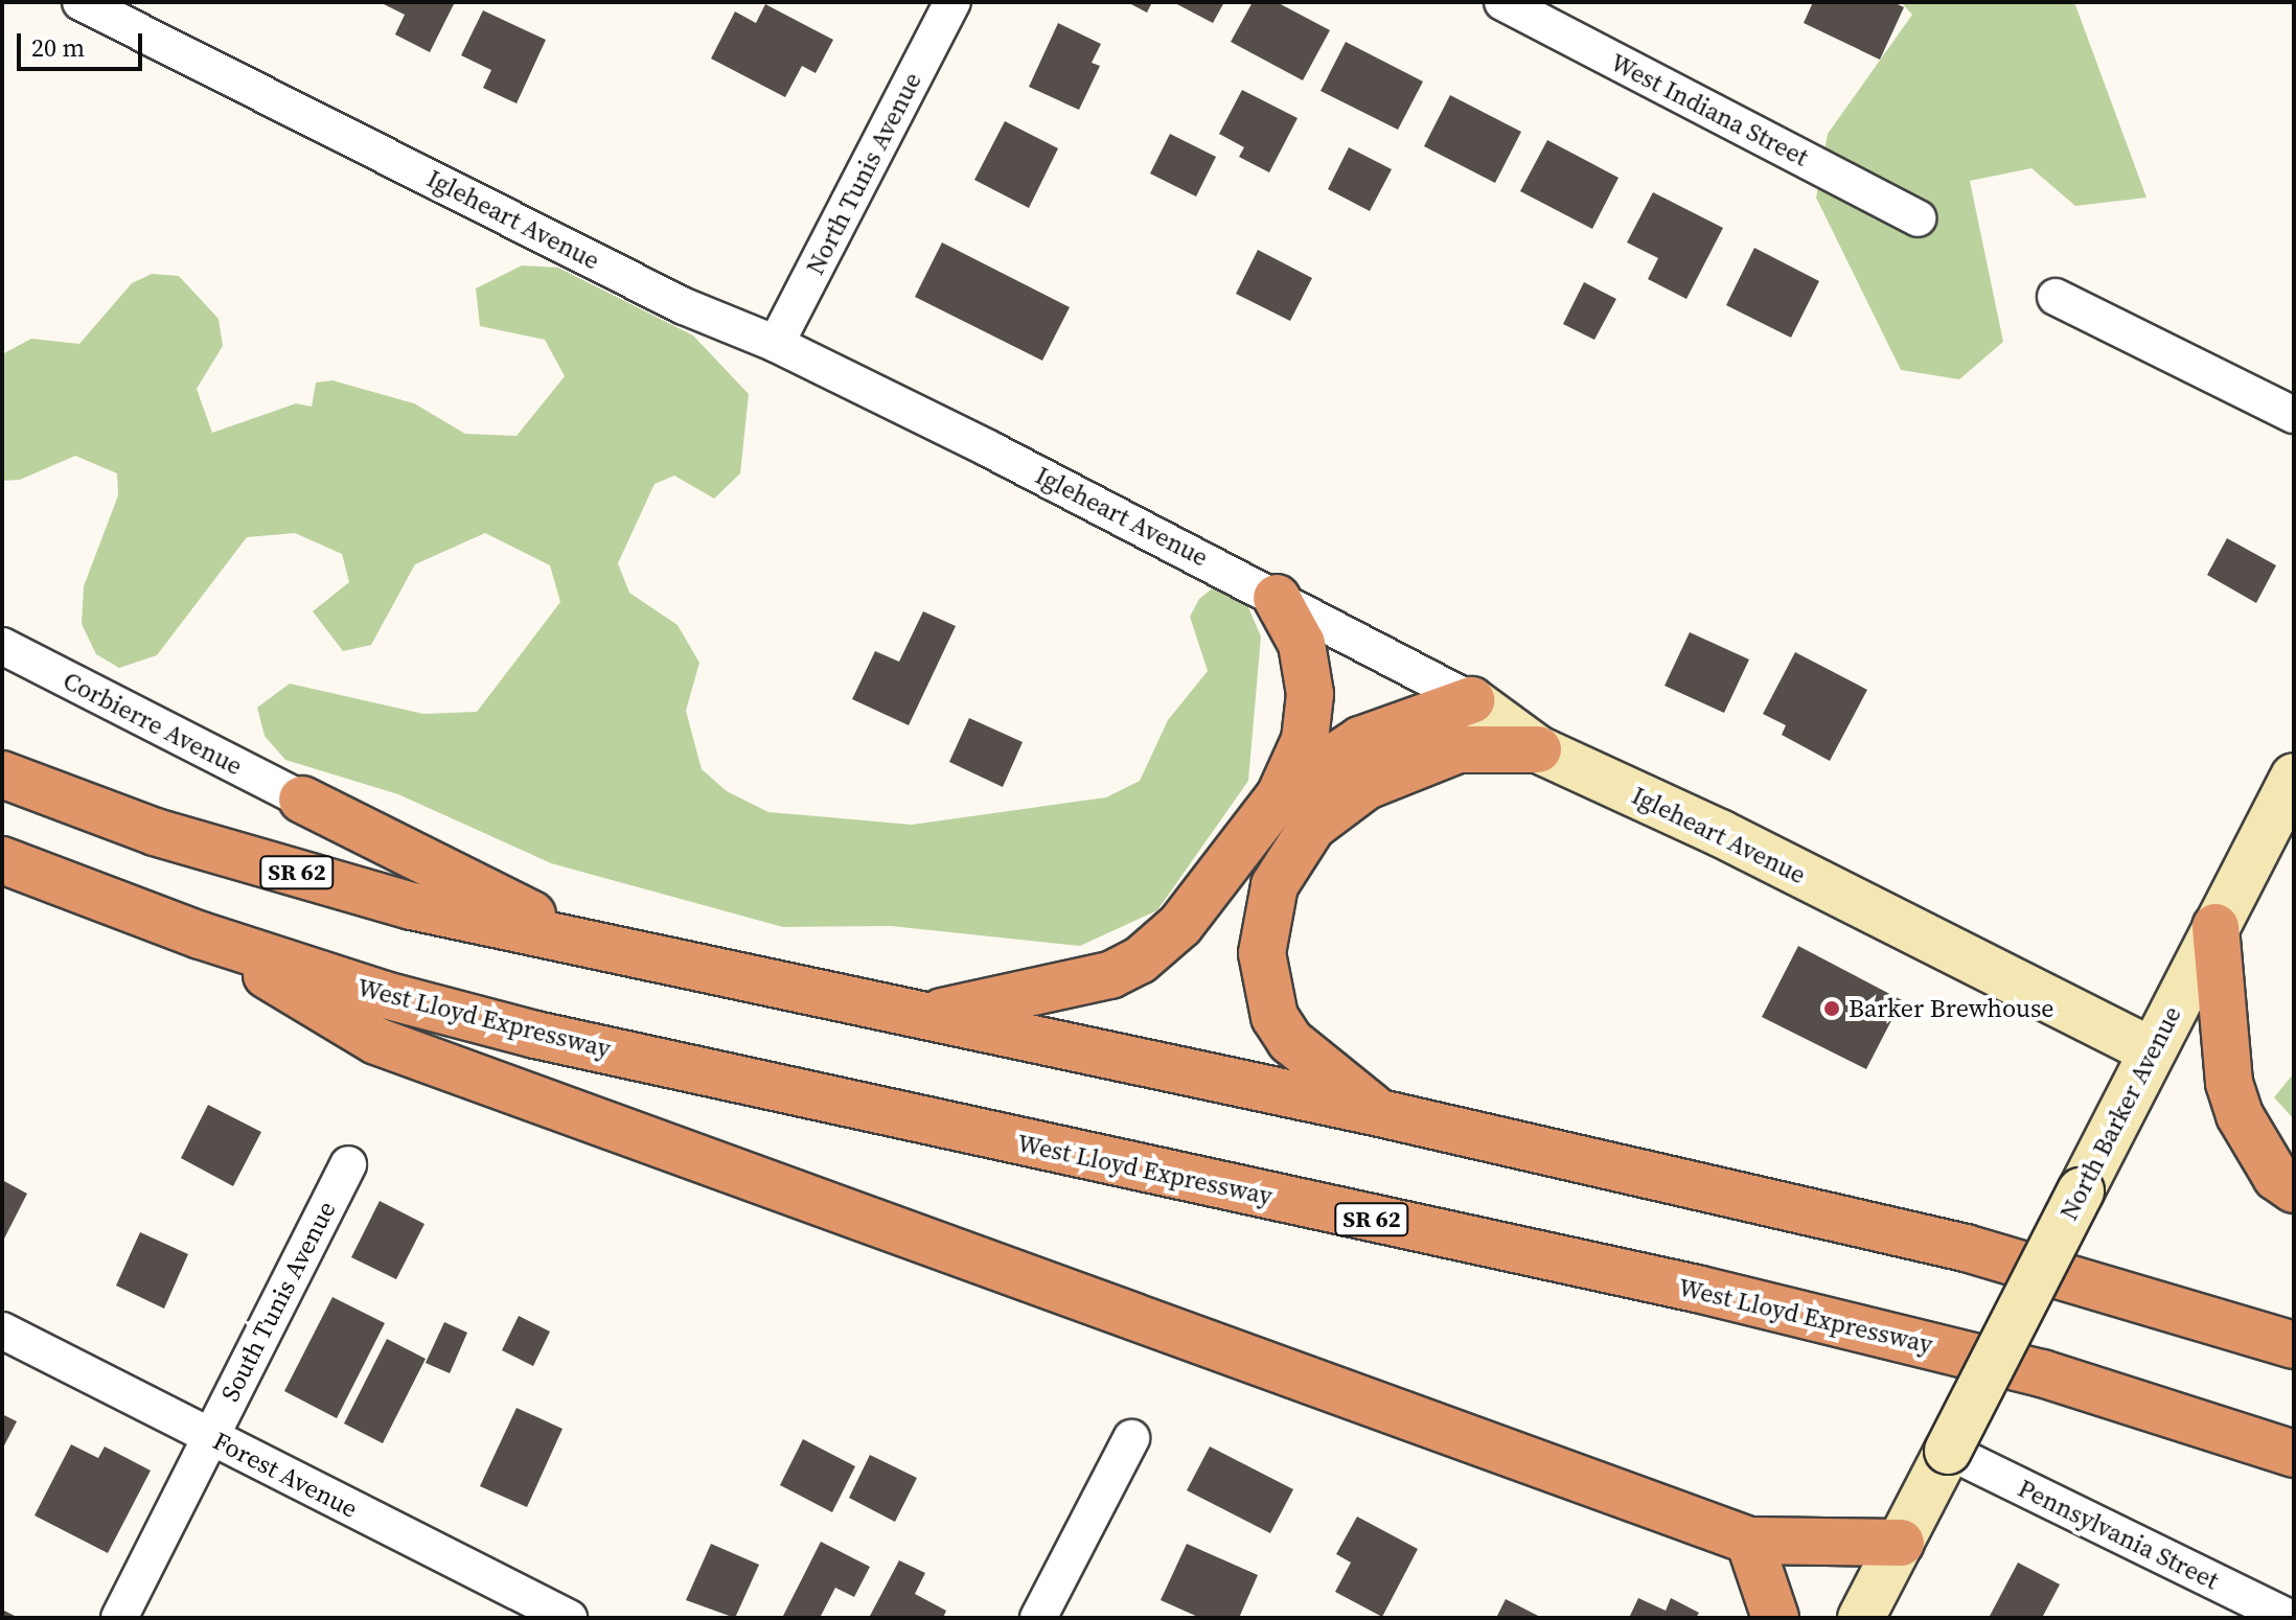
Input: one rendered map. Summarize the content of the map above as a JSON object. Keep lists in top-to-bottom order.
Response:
{
  "streets": {
    "highway": ["SR 62", "West Lloyd Expressway"],
    "main road": ["Igleheart Avenue", "North Barker Avenue"],
    "street": [
      "West Indiana Street",
      "North Tunis Avenue",
      "Corbierre Avenue",
      "South Tunis Avenue",
      "Forest Avenue",
      "Pennsylvania Street"
    ]
  },
  "crossings": [
    ["North Tunis Avenue", "Igleheart Avenue"],
    ["Igleheart Avenue", "North Barker Avenue"],
    ["North Barker Avenue", "Pennsylvania Street"],
    ["South Tunis Avenue", "Forest Avenue"]
  ],
  "places": ["Barker Brewhouse"],
  "scale_bar": "20 m"
}
